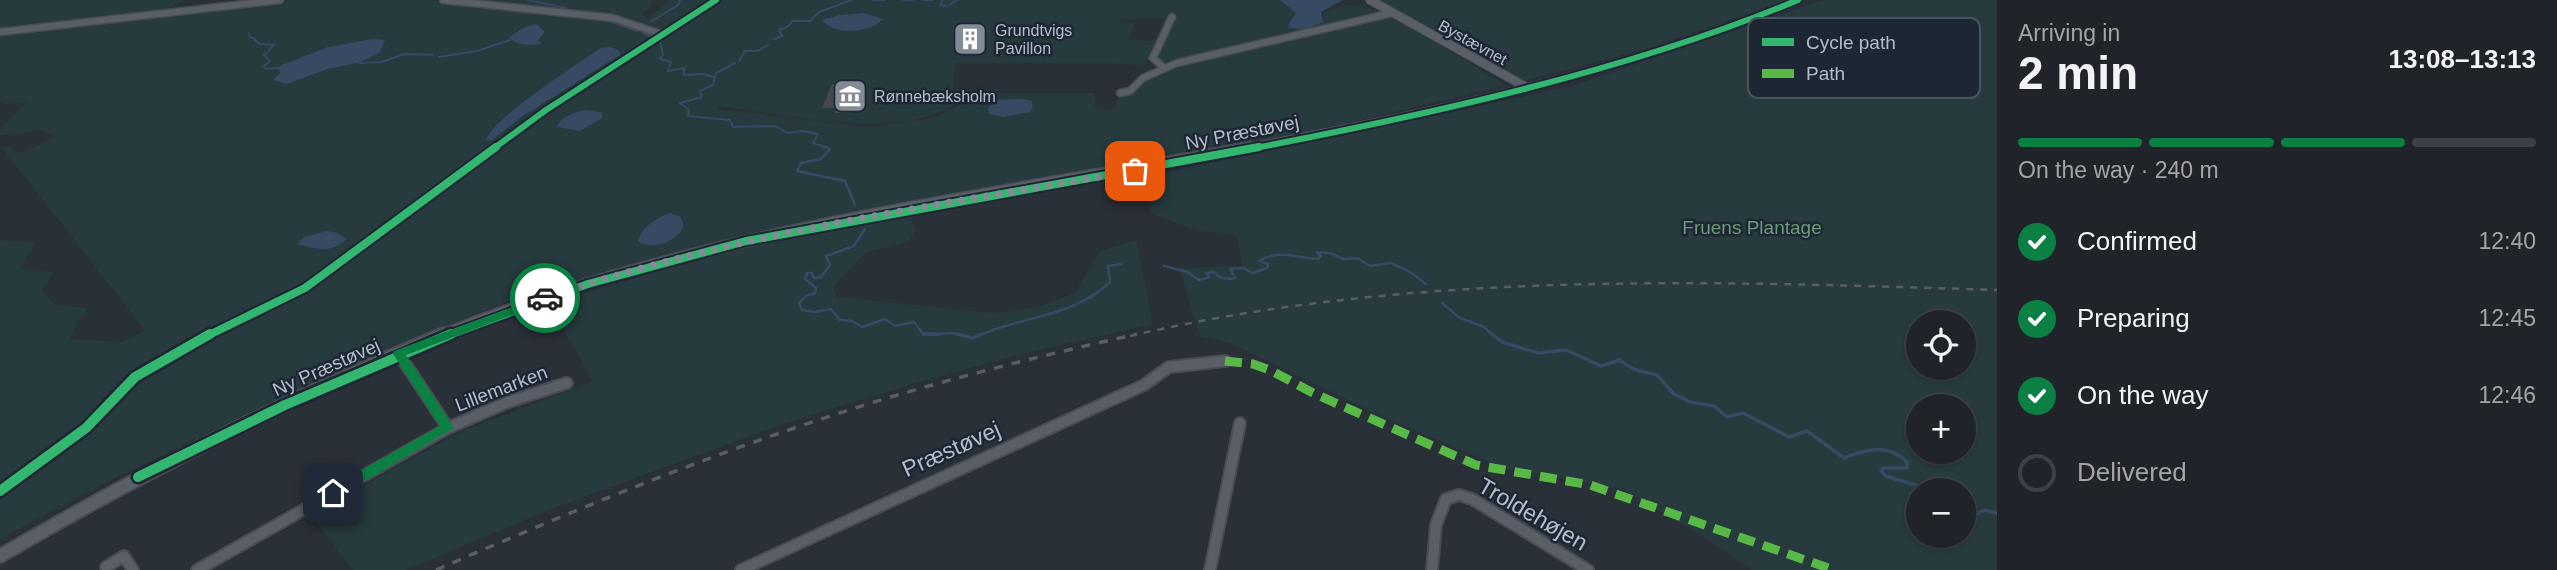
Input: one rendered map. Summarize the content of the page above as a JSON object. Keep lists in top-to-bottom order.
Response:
{
  "streets": {
    "street": [
      "Bystævnet",
      "Ny Præstøvej",
      "Lillemarken",
      "Præstøvej",
      "Troldehøjen"
    ]
  },
  "crossings": [
    ["Bystævnet", "Ny Præstøvej"],
    ["Ny Præstøvej", "Lillemarken"]
  ],
  "parks": ["Fruens Plantage"],
  "places": {
    "building": ["Grundtvigs Pavillon"],
    "museum": ["Rønnebæksholm"]
  },
  "legend": ["Cycle path", "Path"],
  "page": {
    "heading": ["2 min", "Arriving in", "13:08–13:13"],
    "bar": "On the way · 240 m",
    "list": [
      ["Confirmed", "12:40"],
      ["Preparing", "12:45"],
      ["On the way", "12:46"],
      "Delivered"
    ],
    "map_buttons": ["+", "−"]
  }
}
